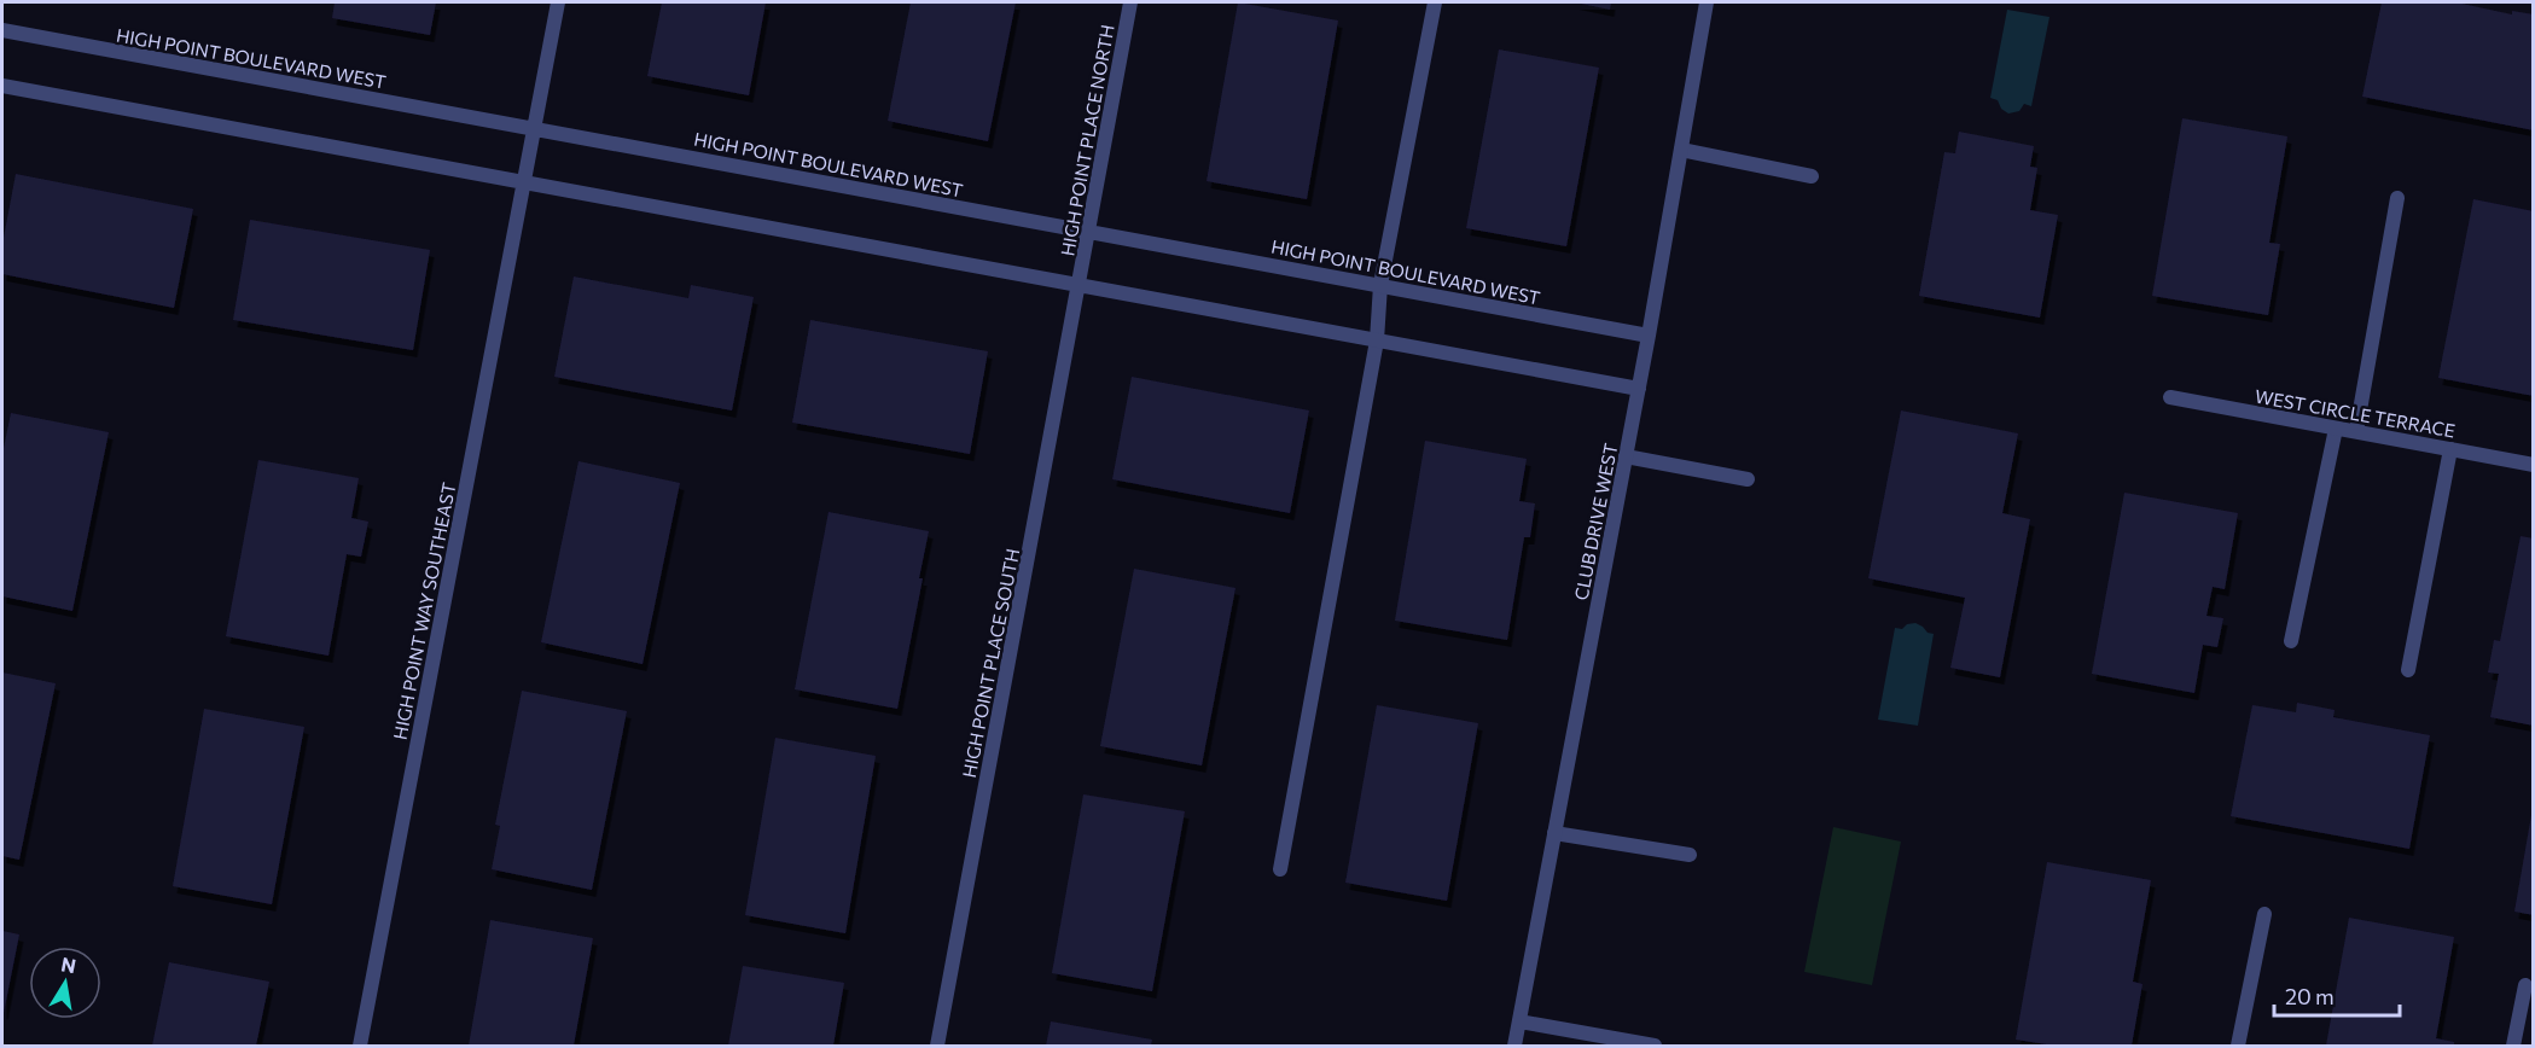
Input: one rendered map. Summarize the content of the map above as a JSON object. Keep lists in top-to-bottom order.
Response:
{
  "streets": {
    "street": [
      "HIGH POINT BOULEVARD WEST",
      "HIGH POINT PLACE NORTH",
      "WEST CIRCLE TERRACE",
      "CLUB DRIVE WEST",
      "HIGH POINT WAY SOUTHEAST",
      "HIGH POINT PLACE SOUTH"
    ]
  },
  "crossings": [
    ["HIGH POINT BOULEVARD WEST", "HIGH POINT PLACE NORTH"],
    ["HIGH POINT BOULEVARD WEST", "CLUB DRIVE WEST"],
    ["HIGH POINT BOULEVARD WEST", "HIGH POINT WAY SOUTHEAST"],
    ["HIGH POINT PLACE NORTH", "HIGH POINT PLACE SOUTH"]
  ],
  "scale_bar": "20 m",
  "north": "top"
}
